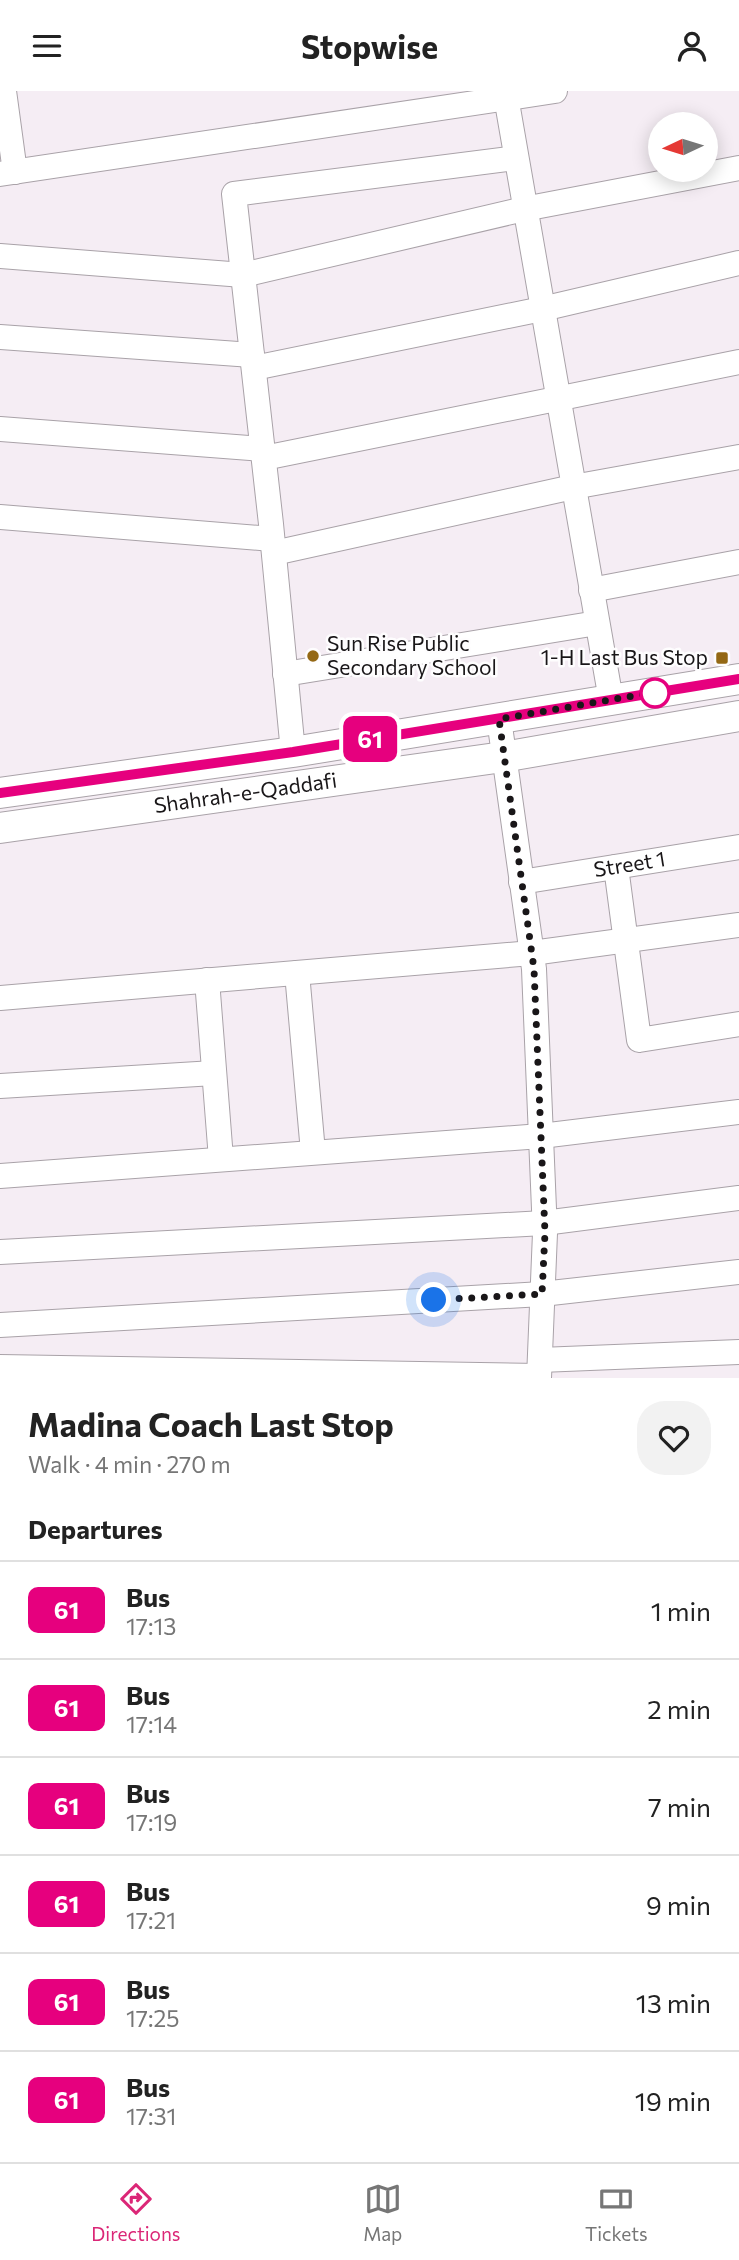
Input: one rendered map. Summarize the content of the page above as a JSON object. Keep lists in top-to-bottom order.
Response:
{
  "streets": {
    "main road": ["Shahrah-e-Qaddafi"],
    "street": ["Street 1"]
  },
  "places": {
    "other": ["Sun Rise Public Secondary School"],
    "transit": ["1-H Last Bus Stop"]
  },
  "lines": ["bus line 61"],
  "north": "left",
  "page": {
    "header": "Stopwise",
    "on_map": "61",
    "heading": [
      ["Madina Coach Last Stop", "Walk · 4 min · 270 m"],
      "Departures"
    ],
    "list": [
      {
        "mark": "61",
        "name": "Bus",
        "note": "17:13",
        "value": "1 min"
      },
      {
        "mark": "61",
        "name": "Bus",
        "note": "17:14",
        "value": "2 min"
      },
      {
        "mark": "61",
        "name": "Bus",
        "note": "17:19",
        "value": "7 min"
      },
      {
        "mark": "61",
        "name": "Bus",
        "note": "17:21",
        "value": "9 min"
      },
      {
        "mark": "61",
        "name": "Bus",
        "note": "17:25",
        "value": "13 min"
      },
      {
        "mark": "61",
        "name": "Bus",
        "note": "17:31",
        "value": "19 min"
      }
    ],
    "tabs": ["Directions", "Map", "Tickets"]
  }
}
